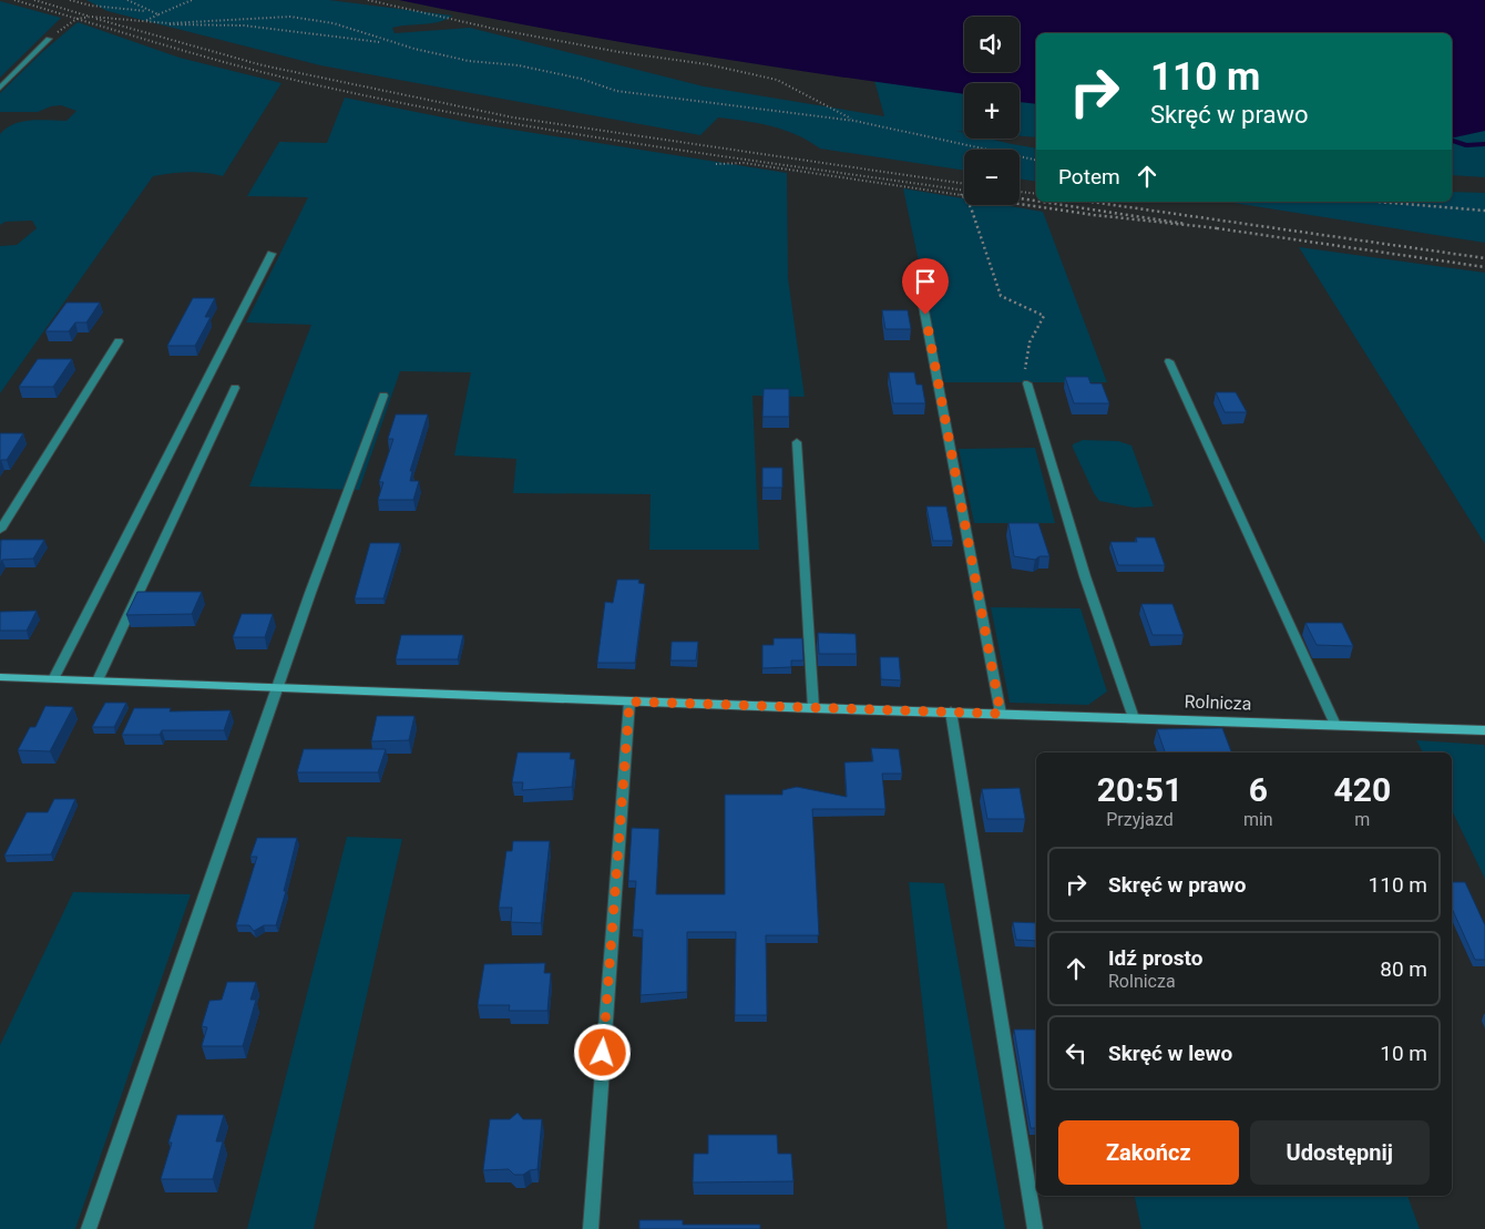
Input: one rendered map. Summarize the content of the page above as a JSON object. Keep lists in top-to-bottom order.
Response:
{
  "streets": {
    "street": ["Rolnicza"]
  },
  "page": {
    "map_buttons": ["+", "−"],
    "turn": ["110 m", "Skręć w prawo"],
    "then": "Potem",
    "eta": [
      "20:51",
      "Przyjazd",
      "6",
      "min",
      "420",
      "m"
    ],
    "list": [
      {
        "name": "Skręć w prawo",
        "value": "110 m"
      },
      {
        "name": "Idź prosto",
        "note": "Rolnicza",
        "value": "80 m"
      },
      {
        "name": "Skręć w lewo",
        "value": "10 m"
      }
    ],
    "buttons": ["Zakończ", "Udostępnij"]
  }
}
